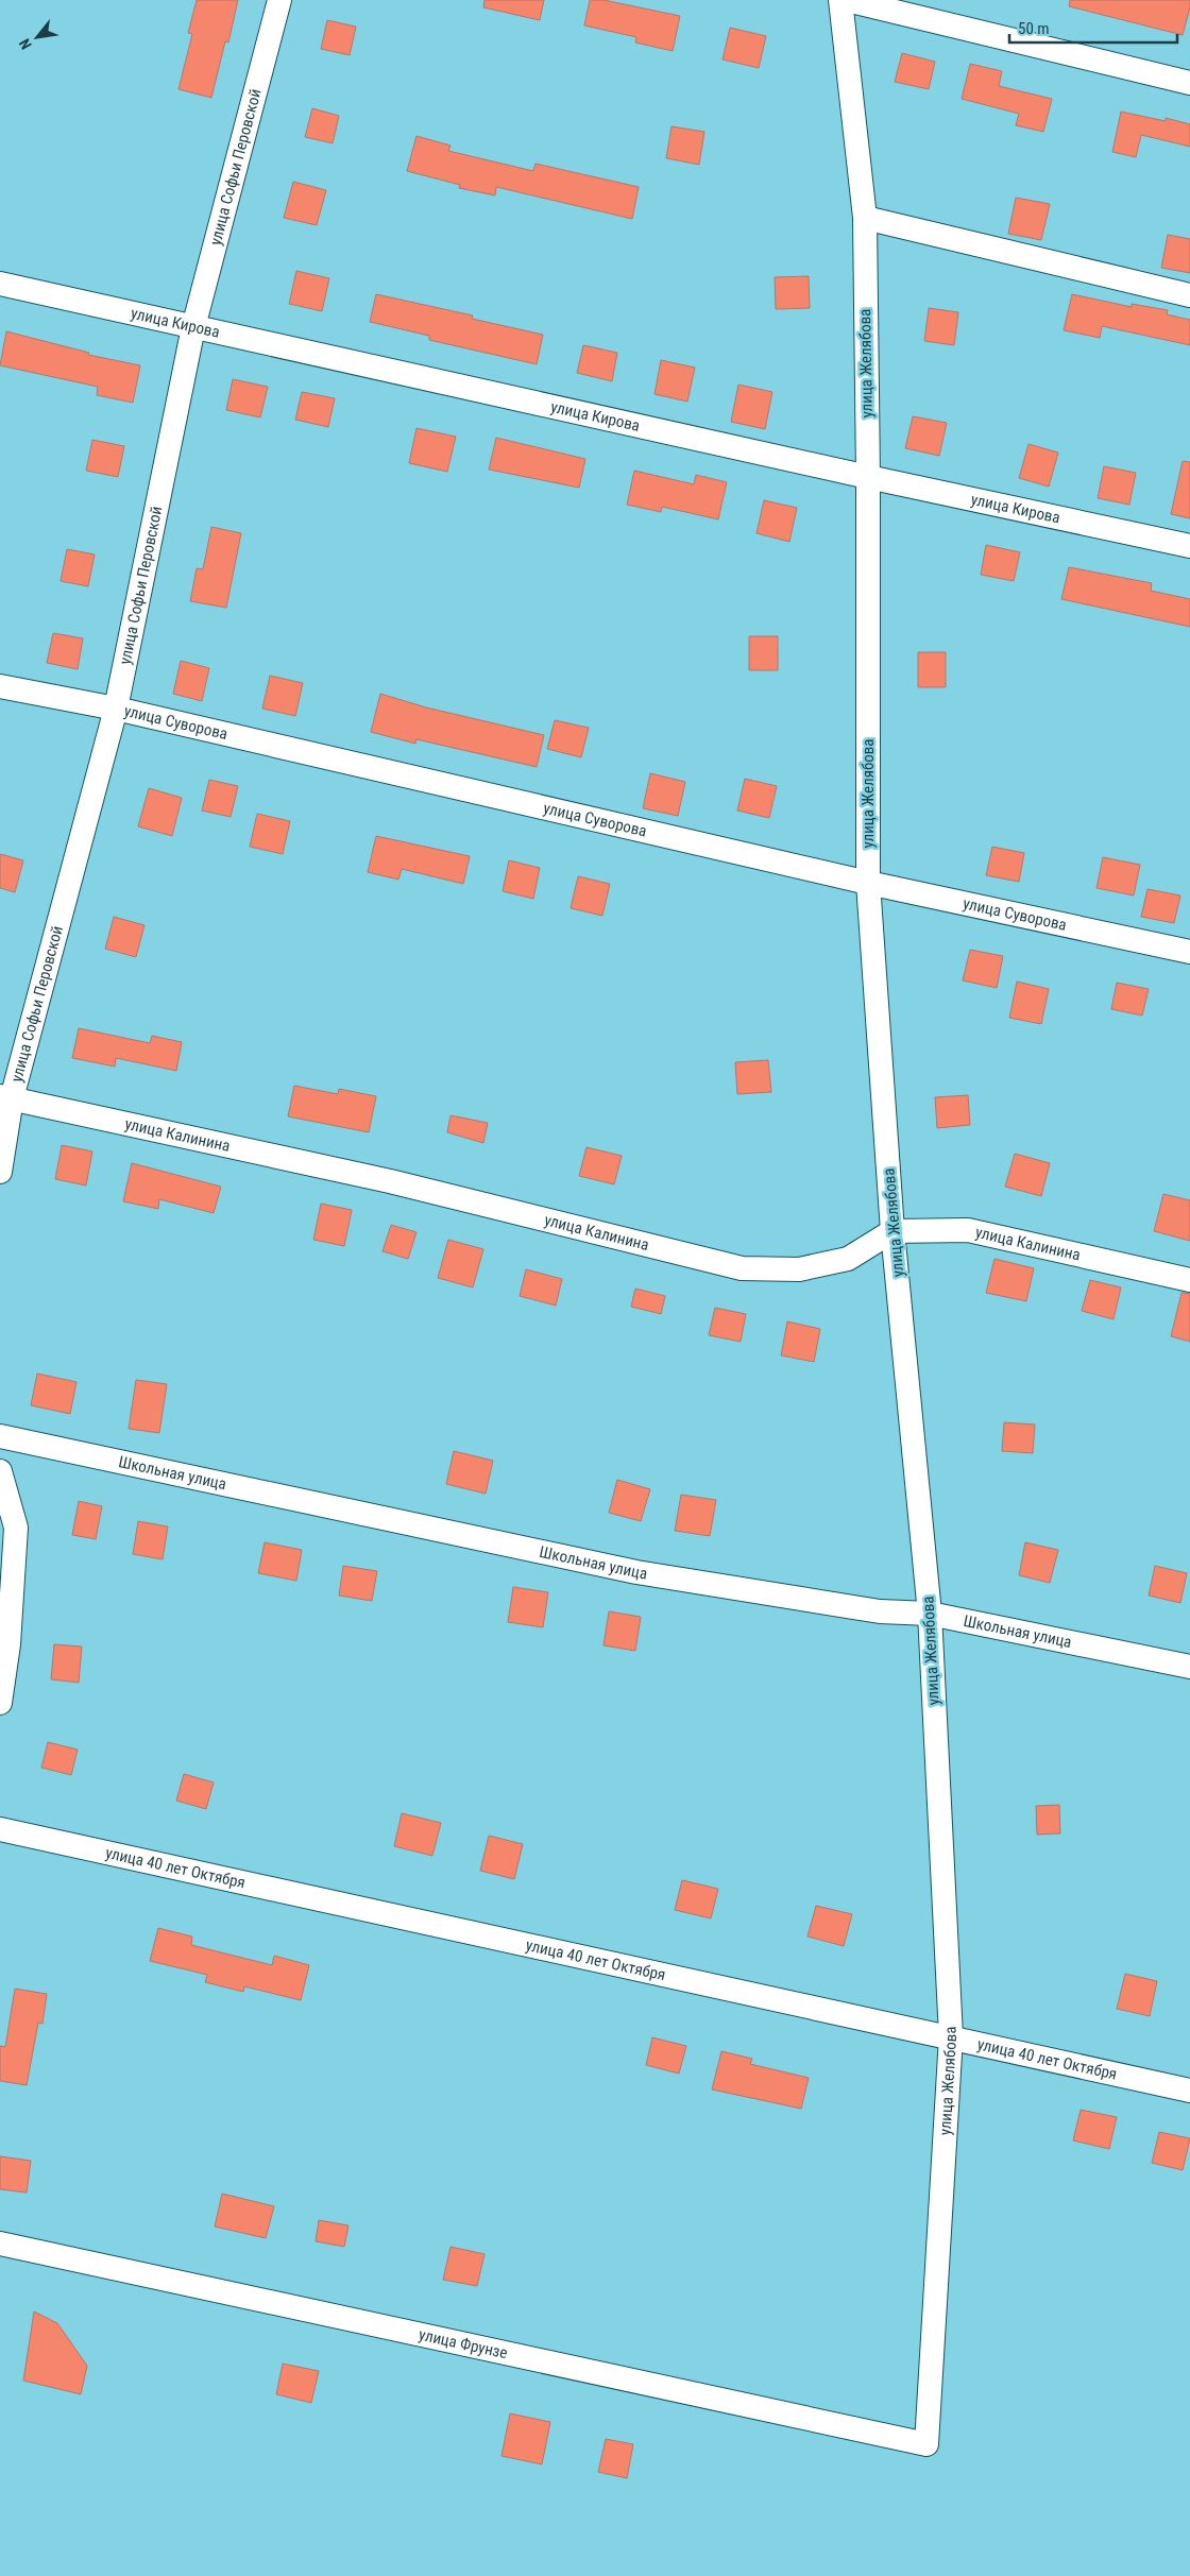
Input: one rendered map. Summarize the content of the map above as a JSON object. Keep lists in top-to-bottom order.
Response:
{
  "streets": {
    "street": [
      "улица Софьи Перовской",
      "улица Кирова",
      "улица Желябова",
      "улица Суворова",
      "улица Калинина",
      "Школьная улица",
      "улица 40 лет Октября",
      "улица Фрунзе"
    ]
  },
  "crossings": [
    ["улица Софьи Перовской", "улица Кирова"],
    ["улица Софьи Перовской", "улица Суворова"],
    ["улица Софьи Перовской", "улица Калинина"],
    ["улица Кирова", "улица Желябова"],
    ["улица Желябова", "улица Суворова"],
    ["улица Желябова", "улица Калинина"],
    ["улица Желябова", "Школьная улица"],
    ["улица Желябова", "улица 40 лет Октября"],
    ["улица Желябова", "улица Фрунзе"]
  ],
  "scale_bar": "50 m",
  "north": "bottom left"
}
